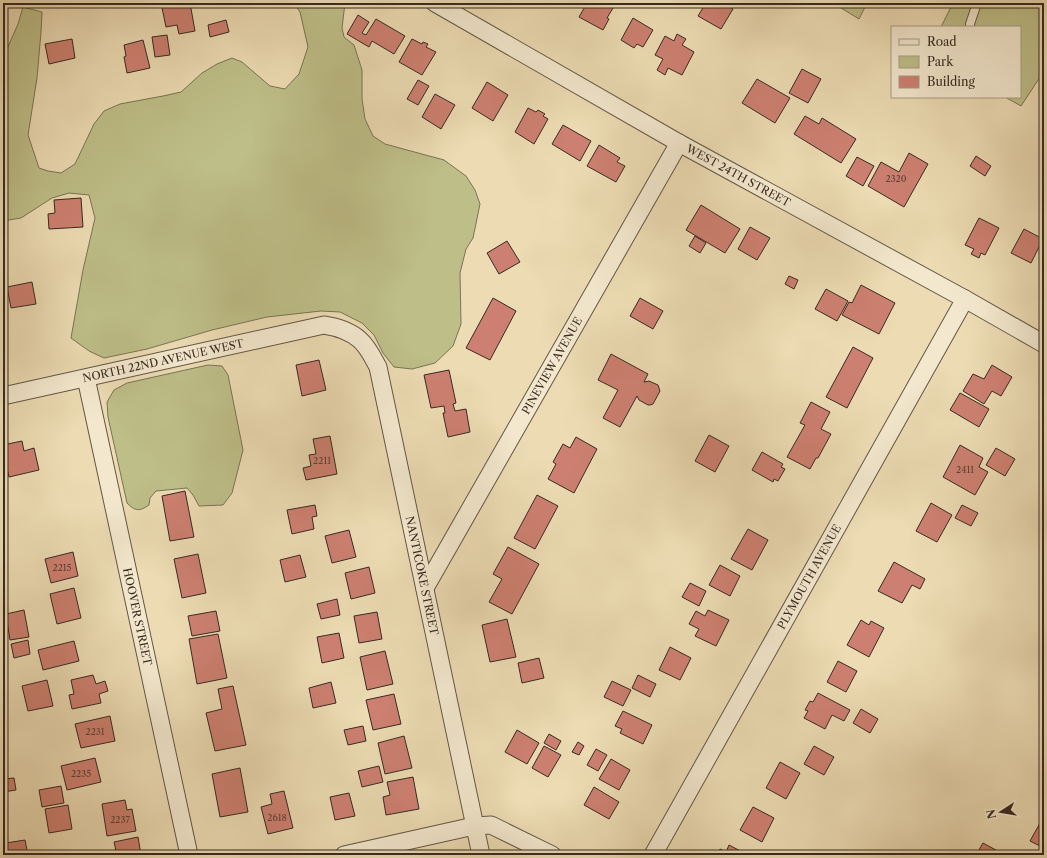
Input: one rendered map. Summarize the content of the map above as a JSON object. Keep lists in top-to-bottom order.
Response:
{
  "streets": {
    "street": [
      "WEST 24TH STREET",
      "NORTH 22ND AVENUE WEST",
      "PINEVIEW AVENUE",
      "NANTICOKE STREET",
      "PLYMOUTH AVENUE",
      "HOOVER STREET"
    ]
  },
  "crossings": [
    ["WEST 24TH STREET", "PINEVIEW AVENUE"],
    ["WEST 24TH STREET", "PLYMOUTH AVENUE"],
    ["NORTH 22ND AVENUE WEST", "NANTICOKE STREET"],
    ["NORTH 22ND AVENUE WEST", "HOOVER STREET"],
    ["PINEVIEW AVENUE", "NANTICOKE STREET"]
  ],
  "house_numbers": [
    "2320",
    "2211",
    "2411",
    "2215",
    "2231",
    "2235",
    "2618",
    "2237"
  ],
  "legend": ["Road", "Park", "Building"],
  "north": "left"
}
